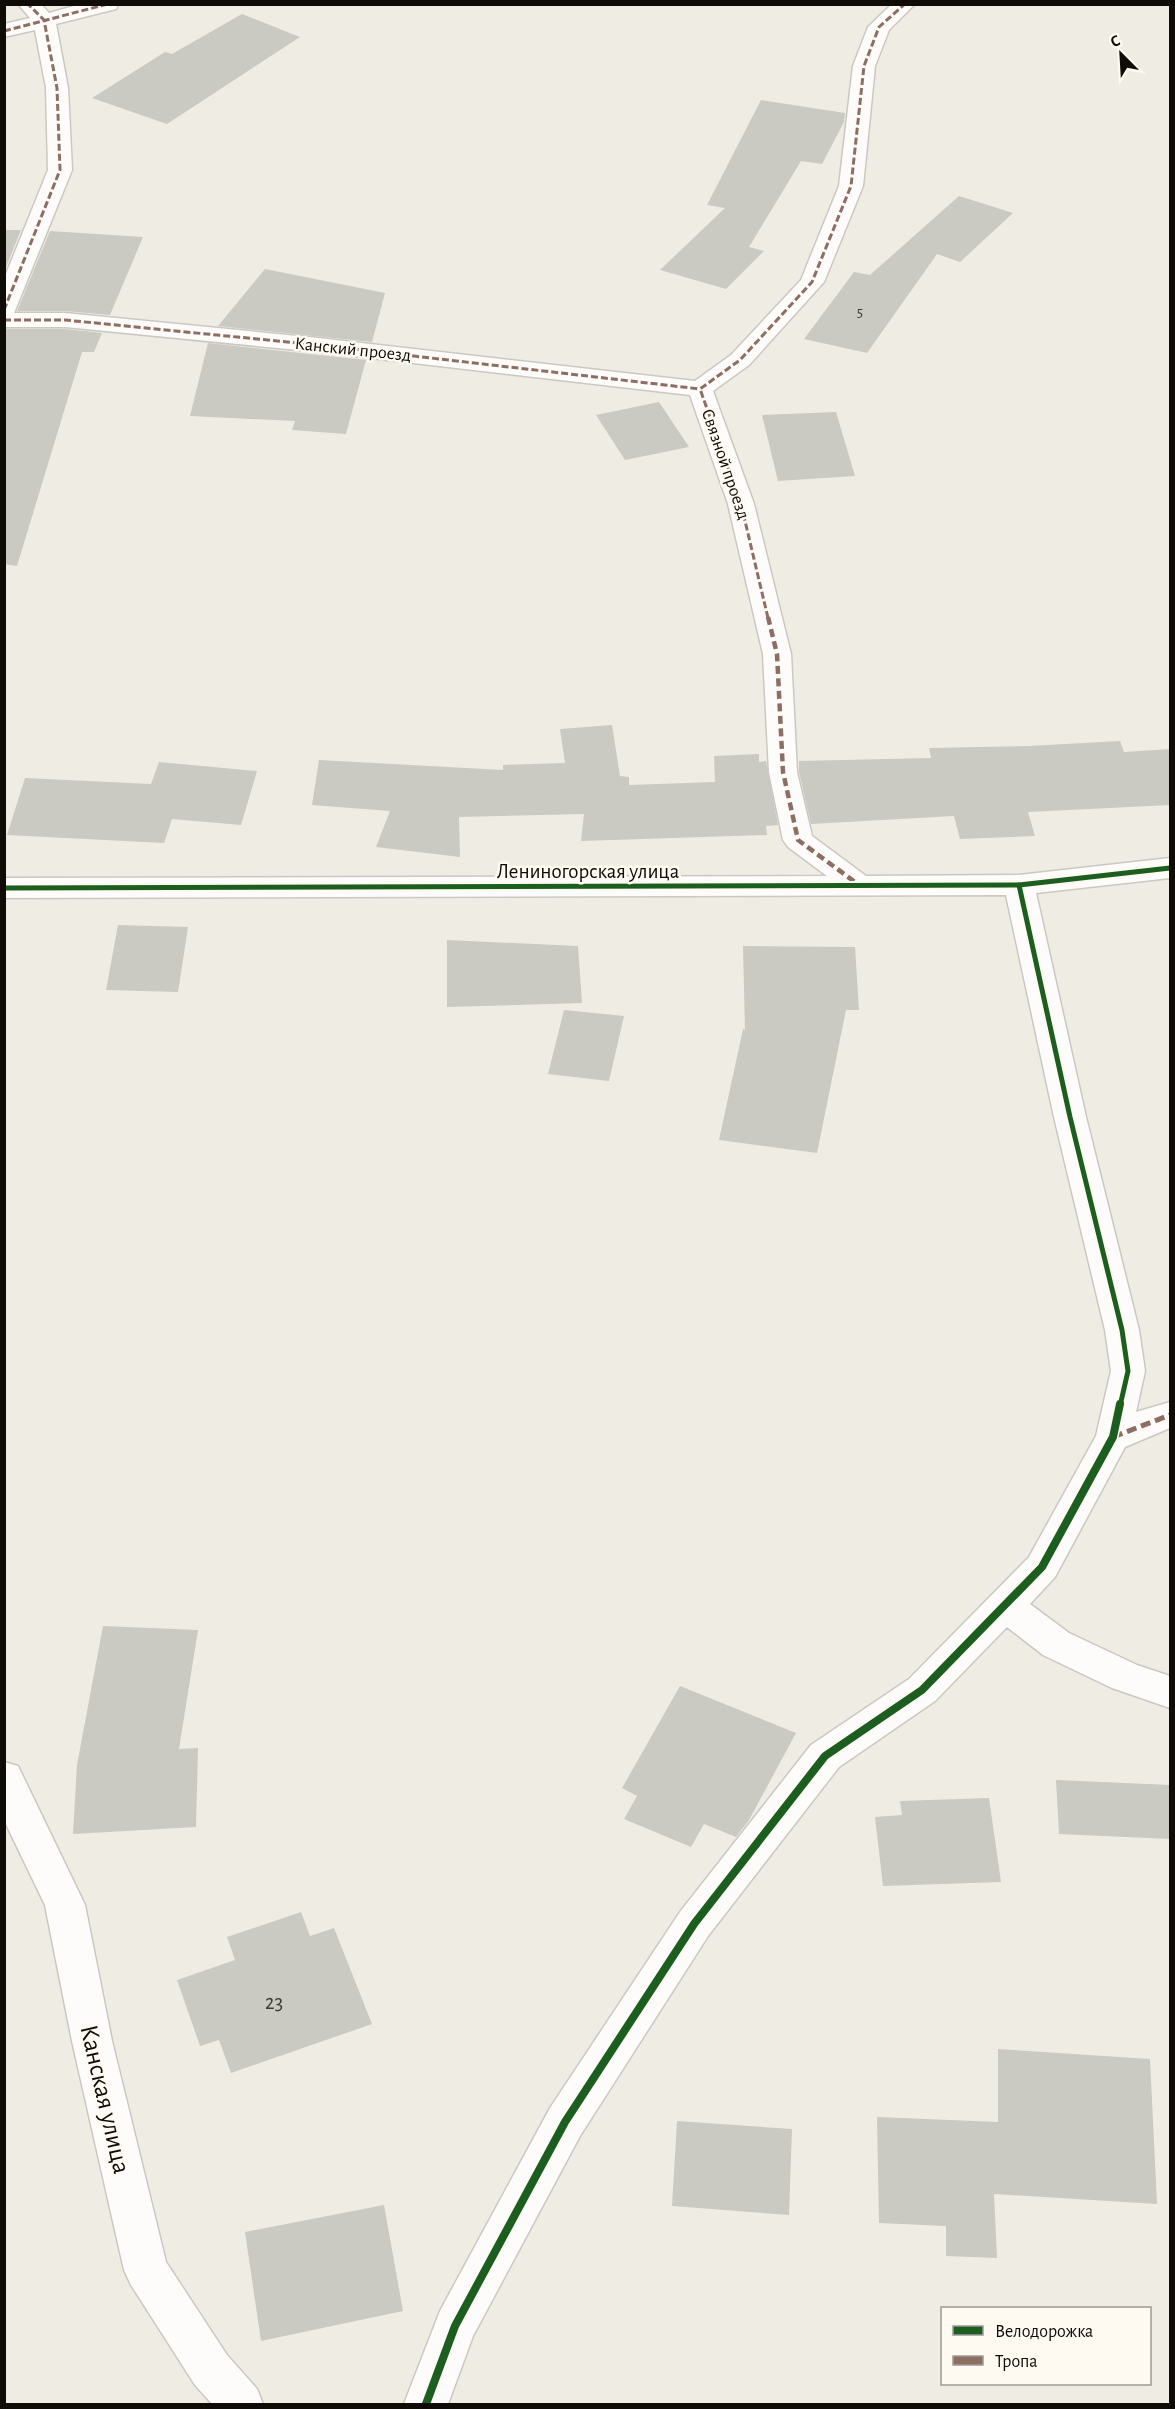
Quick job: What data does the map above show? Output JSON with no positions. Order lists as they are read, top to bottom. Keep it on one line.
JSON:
{"streets":{"street":["Канский проезд","Связной проезд","Лениногорская улица","Канская улица"]},"crossings":[["Канский проезд","Связной проезд"],["Связной проезд","Лениногорская улица"]],"house_numbers":["5","23"],"legend":["Велодорожка","Тропа"],"north":"top left"}
